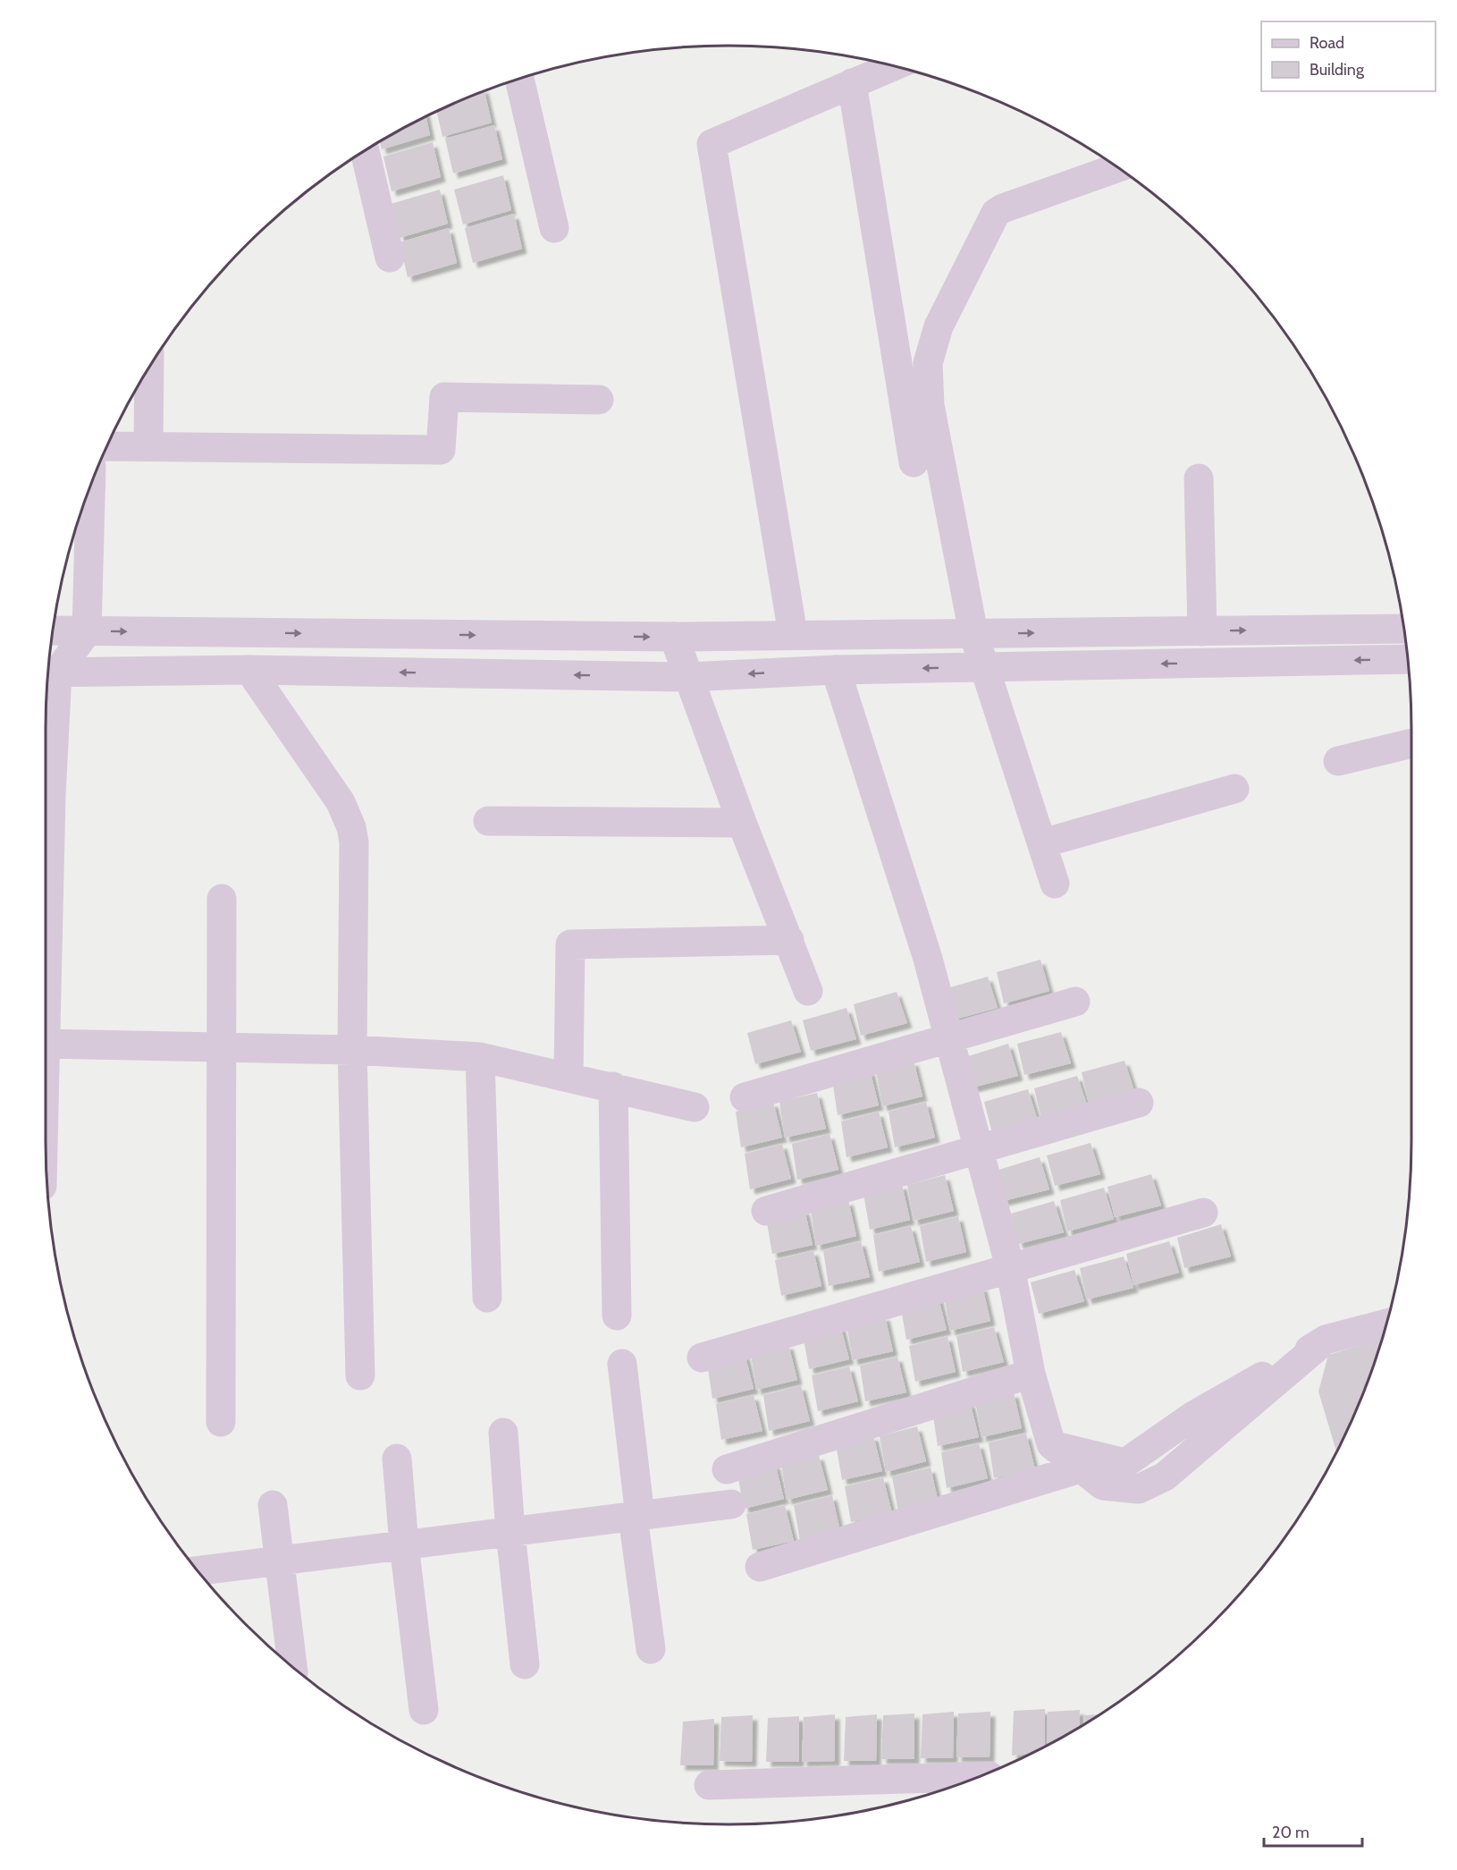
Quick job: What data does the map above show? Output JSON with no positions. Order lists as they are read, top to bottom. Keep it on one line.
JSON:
{"legend":["Road","Building"],"scale_bar":"20 m"}
